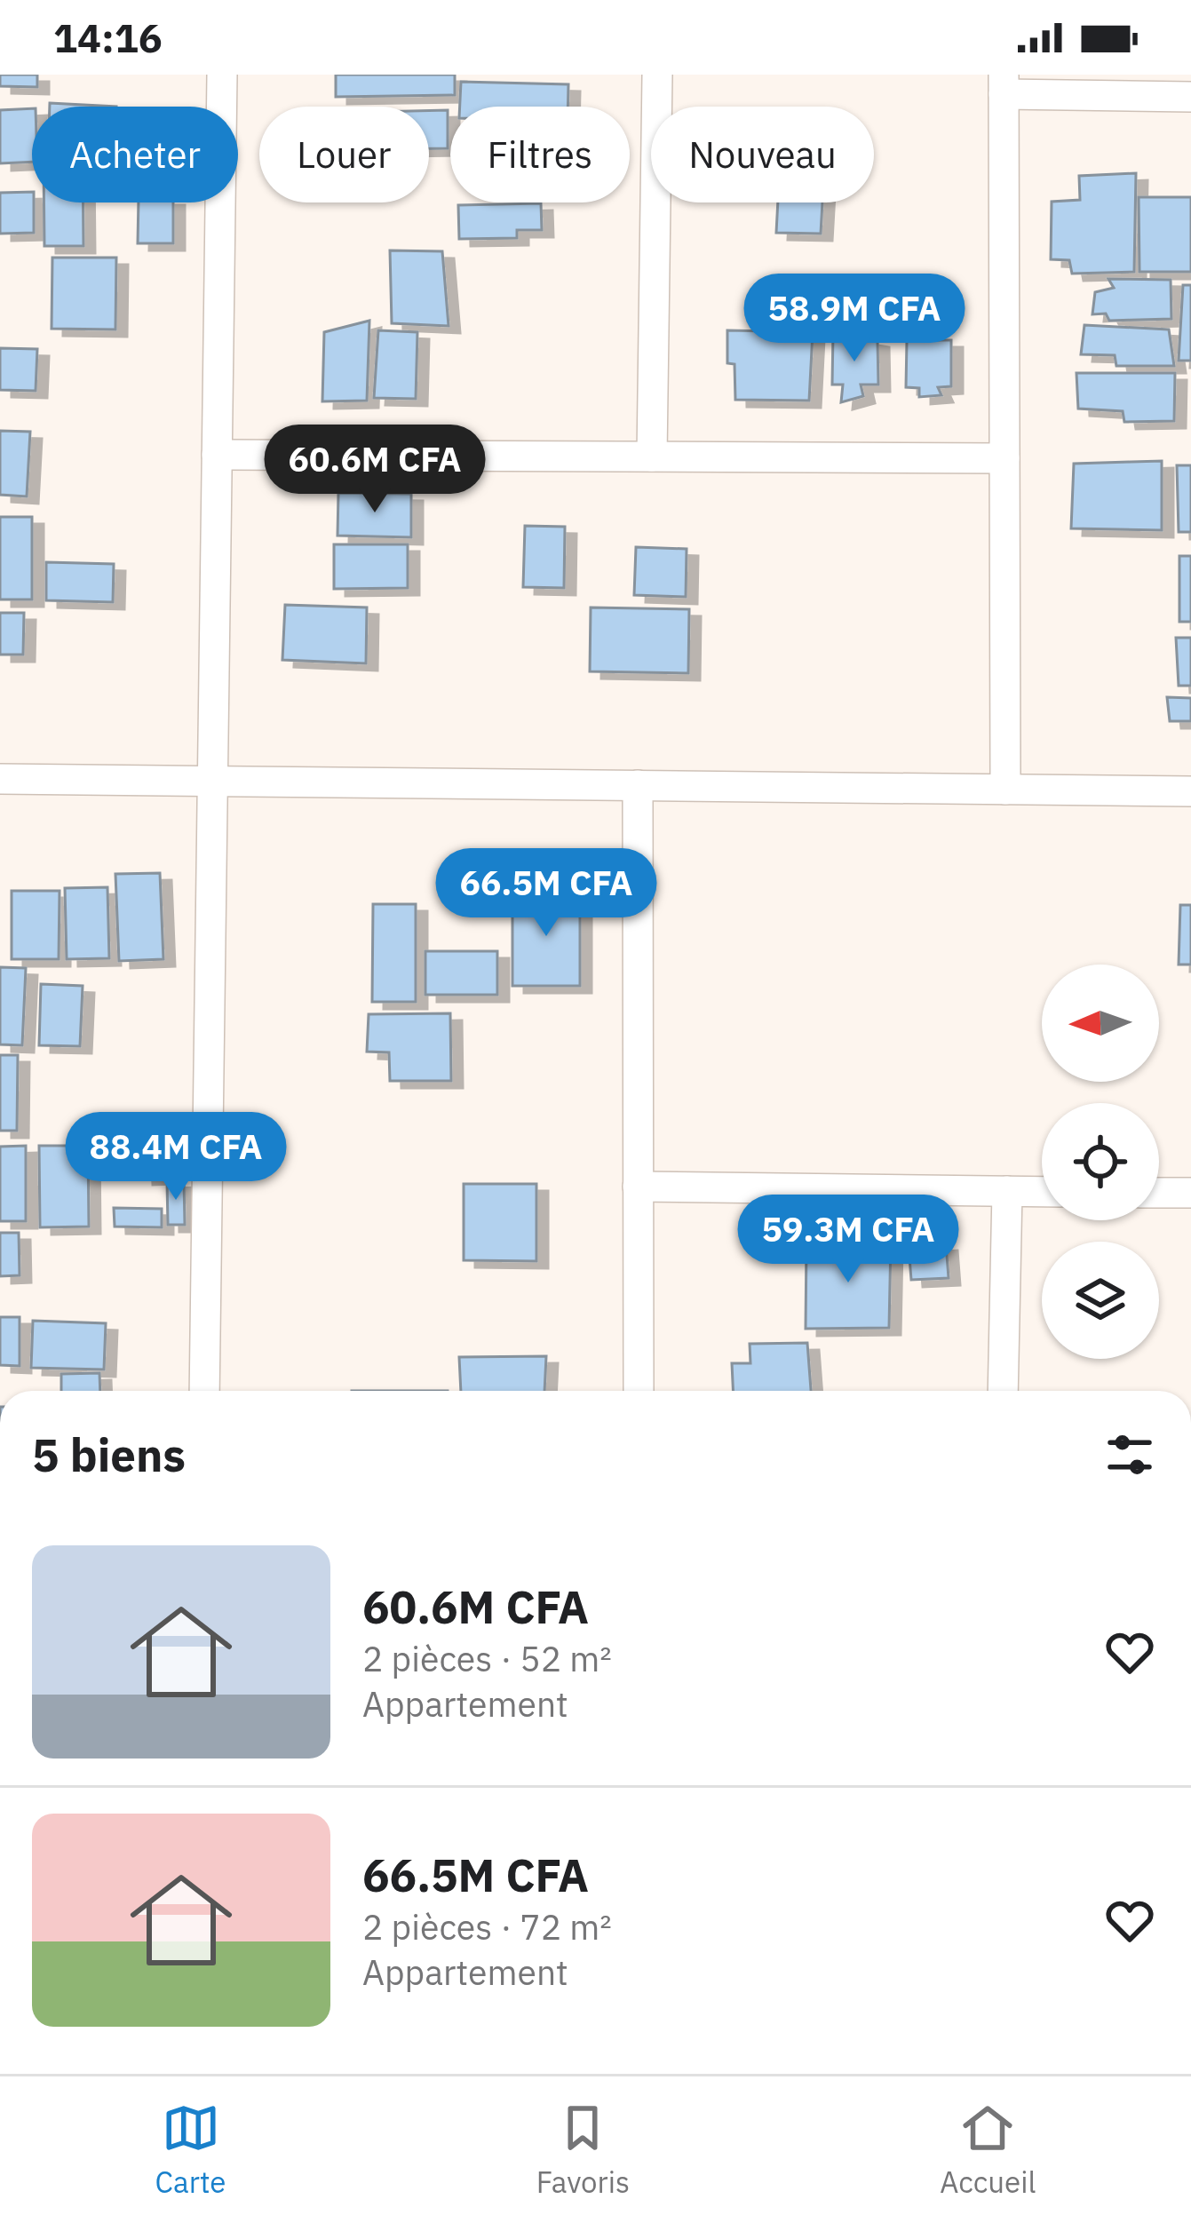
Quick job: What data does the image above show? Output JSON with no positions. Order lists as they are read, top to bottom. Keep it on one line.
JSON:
{"north":"left","page":{"status":"14:16","chip":["Acheter","Louer","Filtres","Nouveau"],"price":["58.9M CFA","60.6M CFA","66.5M CFA","88.4M CFA","59.3M CFA"],"heading":"5 biens","list":[{"name":"60.6M CFA","note":"2 pièces · 52 m² · Appartement"},{"name":"66.5M CFA","note":"2 pièces · 72 m² · Appartement"}],"tabs":["Carte","Favoris","Accueil"]}}
